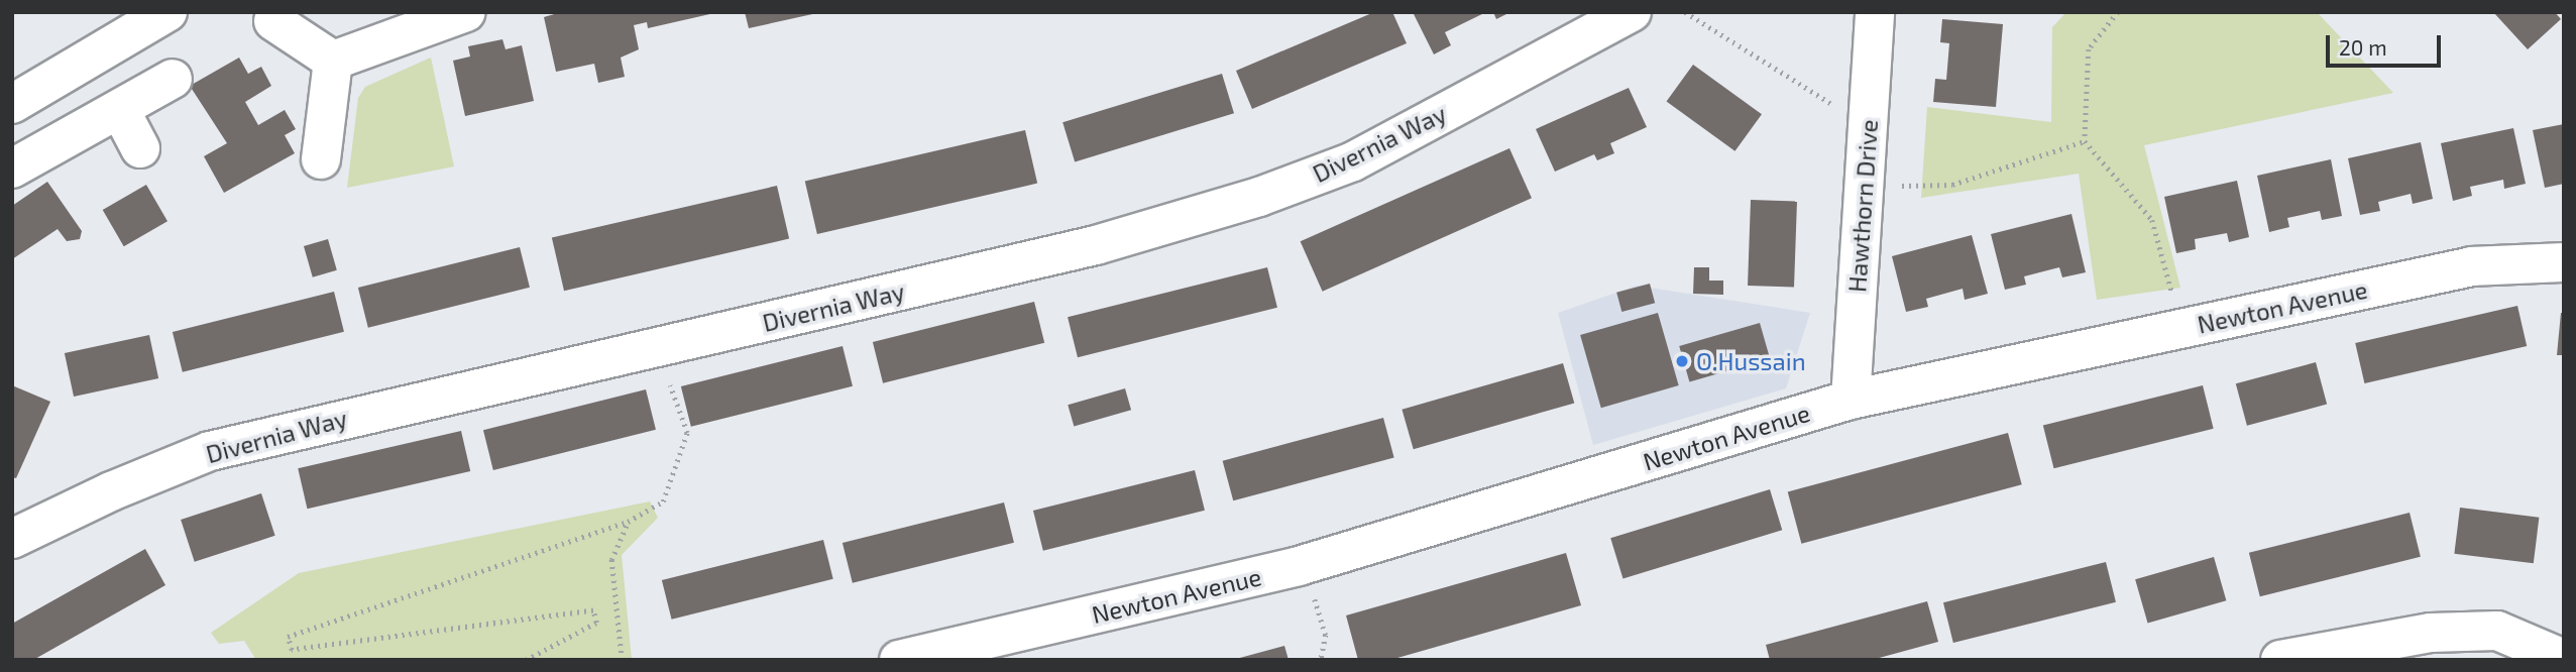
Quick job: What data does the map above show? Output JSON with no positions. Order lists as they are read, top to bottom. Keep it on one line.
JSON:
{"streets":{"street":["Divernia Way","Hawthorn Drive","Newton Avenue"]},"crossings":[["Hawthorn Drive","Newton Avenue"]],"places":["O.Hussain"],"scale_bar":"20 m"}
